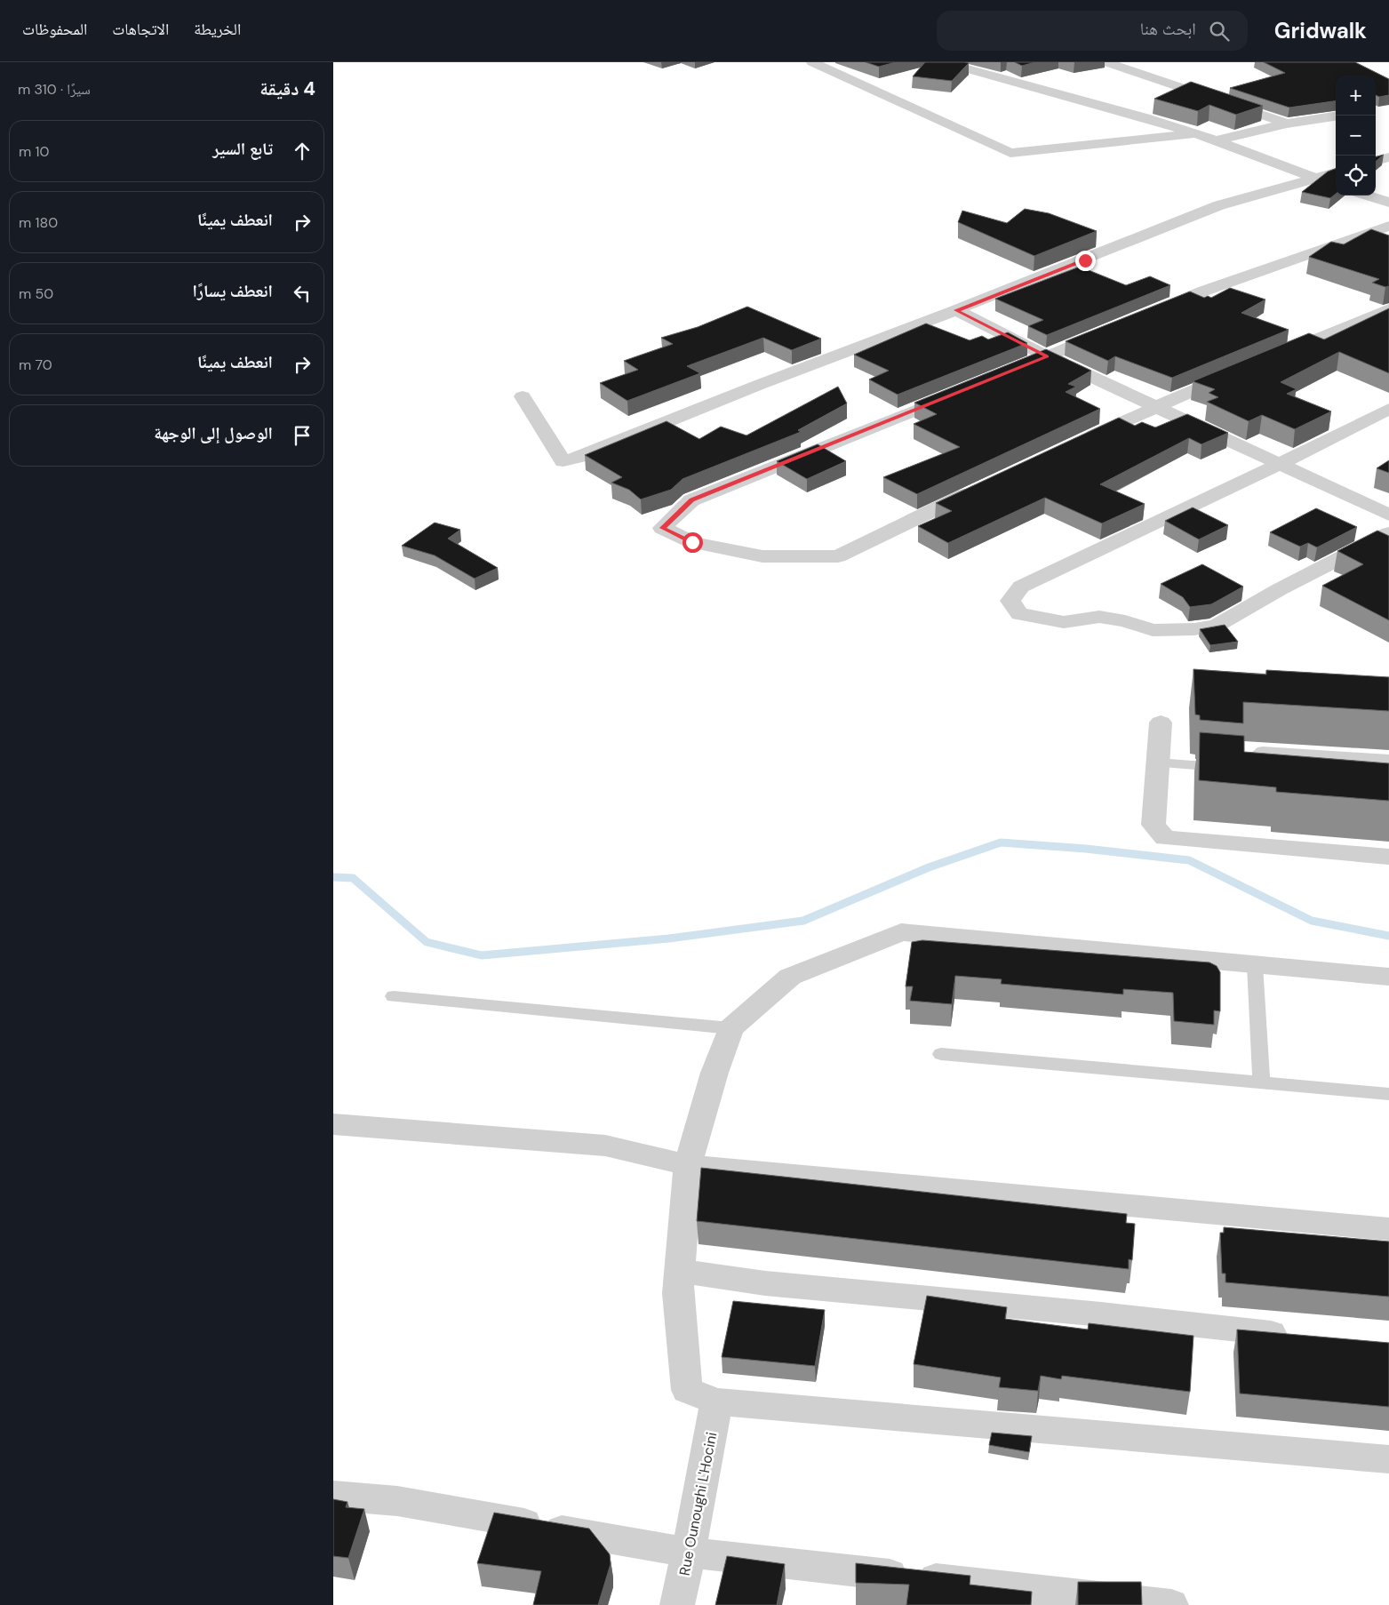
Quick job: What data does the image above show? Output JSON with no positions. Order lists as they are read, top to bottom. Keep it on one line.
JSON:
{"streets":{"street":["Rue Ounoughi L'Hocini"]},"page":{"header":"Gridwalk","search":"ابحث هنا","nav":["الخريطة","الاتجاهات","المحفوظات"],"heading":["4 دقيقة","سيرًا · 310 m"],"map_buttons":["+","−"],"list":[["تابع السير","10 m"],["انعطف يمينًا","180 m"],["انعطف يسارًا","50 m"],["انعطف يمينًا","70 m"],"الوصول إلى الوجهة"]}}
